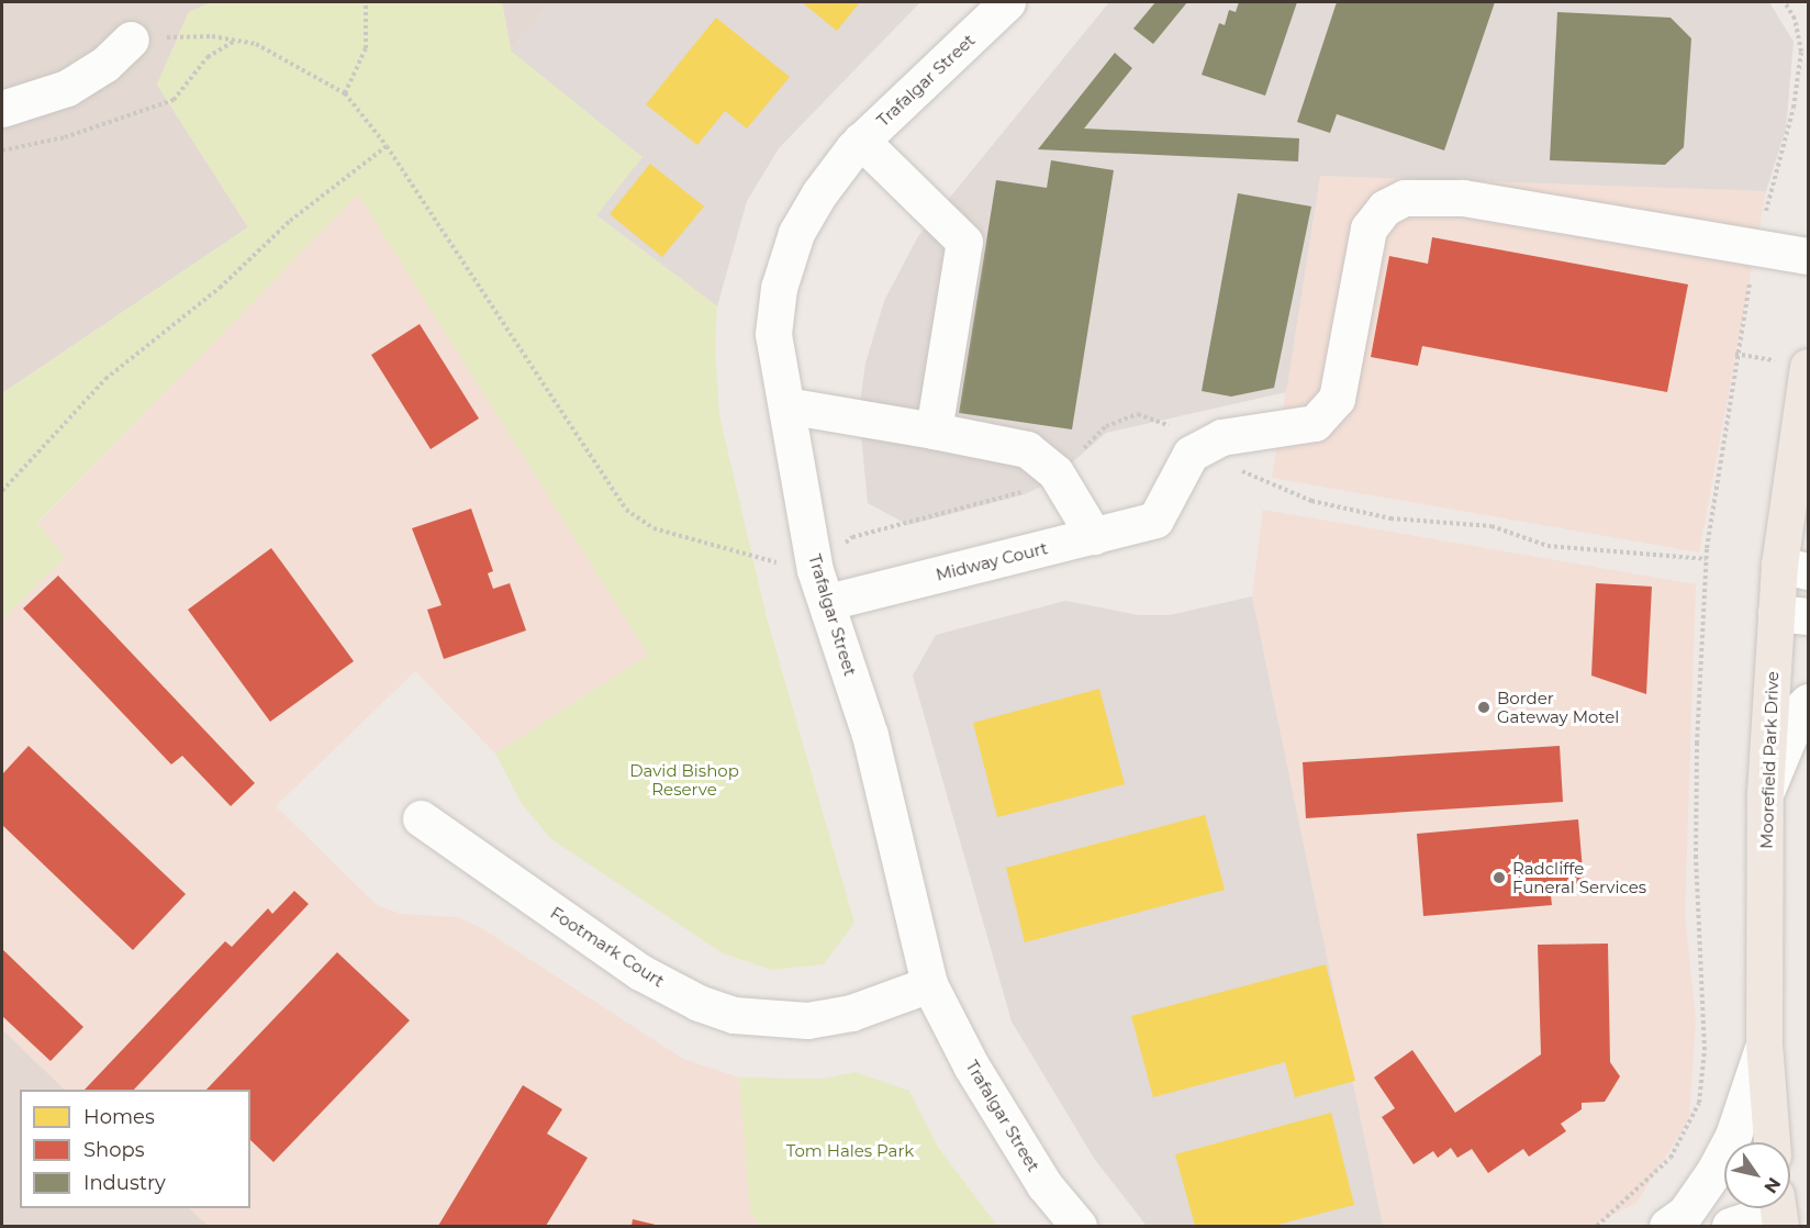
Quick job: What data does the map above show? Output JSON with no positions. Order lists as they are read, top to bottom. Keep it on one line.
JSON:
{"streets":{"main road":["Moorefield Park Drive"],"street":["Trafalgar Street","Midway Court","Footmark Court"]},"crossings":[["Trafalgar Street","Midway Court"],["Trafalgar Street","Footmark Court"]],"parks":["David Bishop Reserve","Tom Hales Park"],"places":["Border Gateway Motel","Radcliffe Funeral Services"],"legend":["Homes","Shops","Industry"],"north":"bottom right"}
